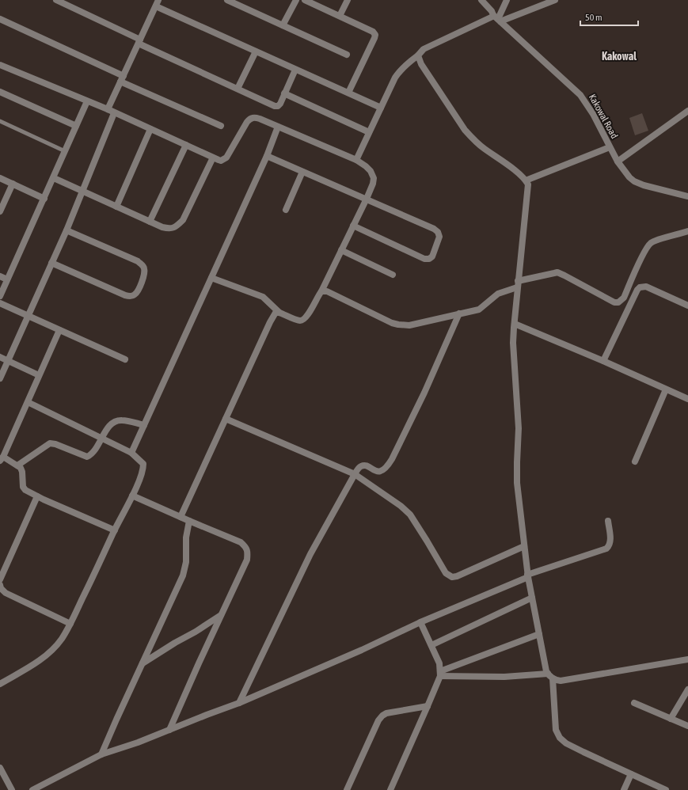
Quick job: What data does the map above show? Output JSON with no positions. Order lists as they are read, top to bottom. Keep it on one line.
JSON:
{"streets":{"street":["Kakowal Road"]},"districts":["Kakowal"],"scale_bar":"50 m"}
